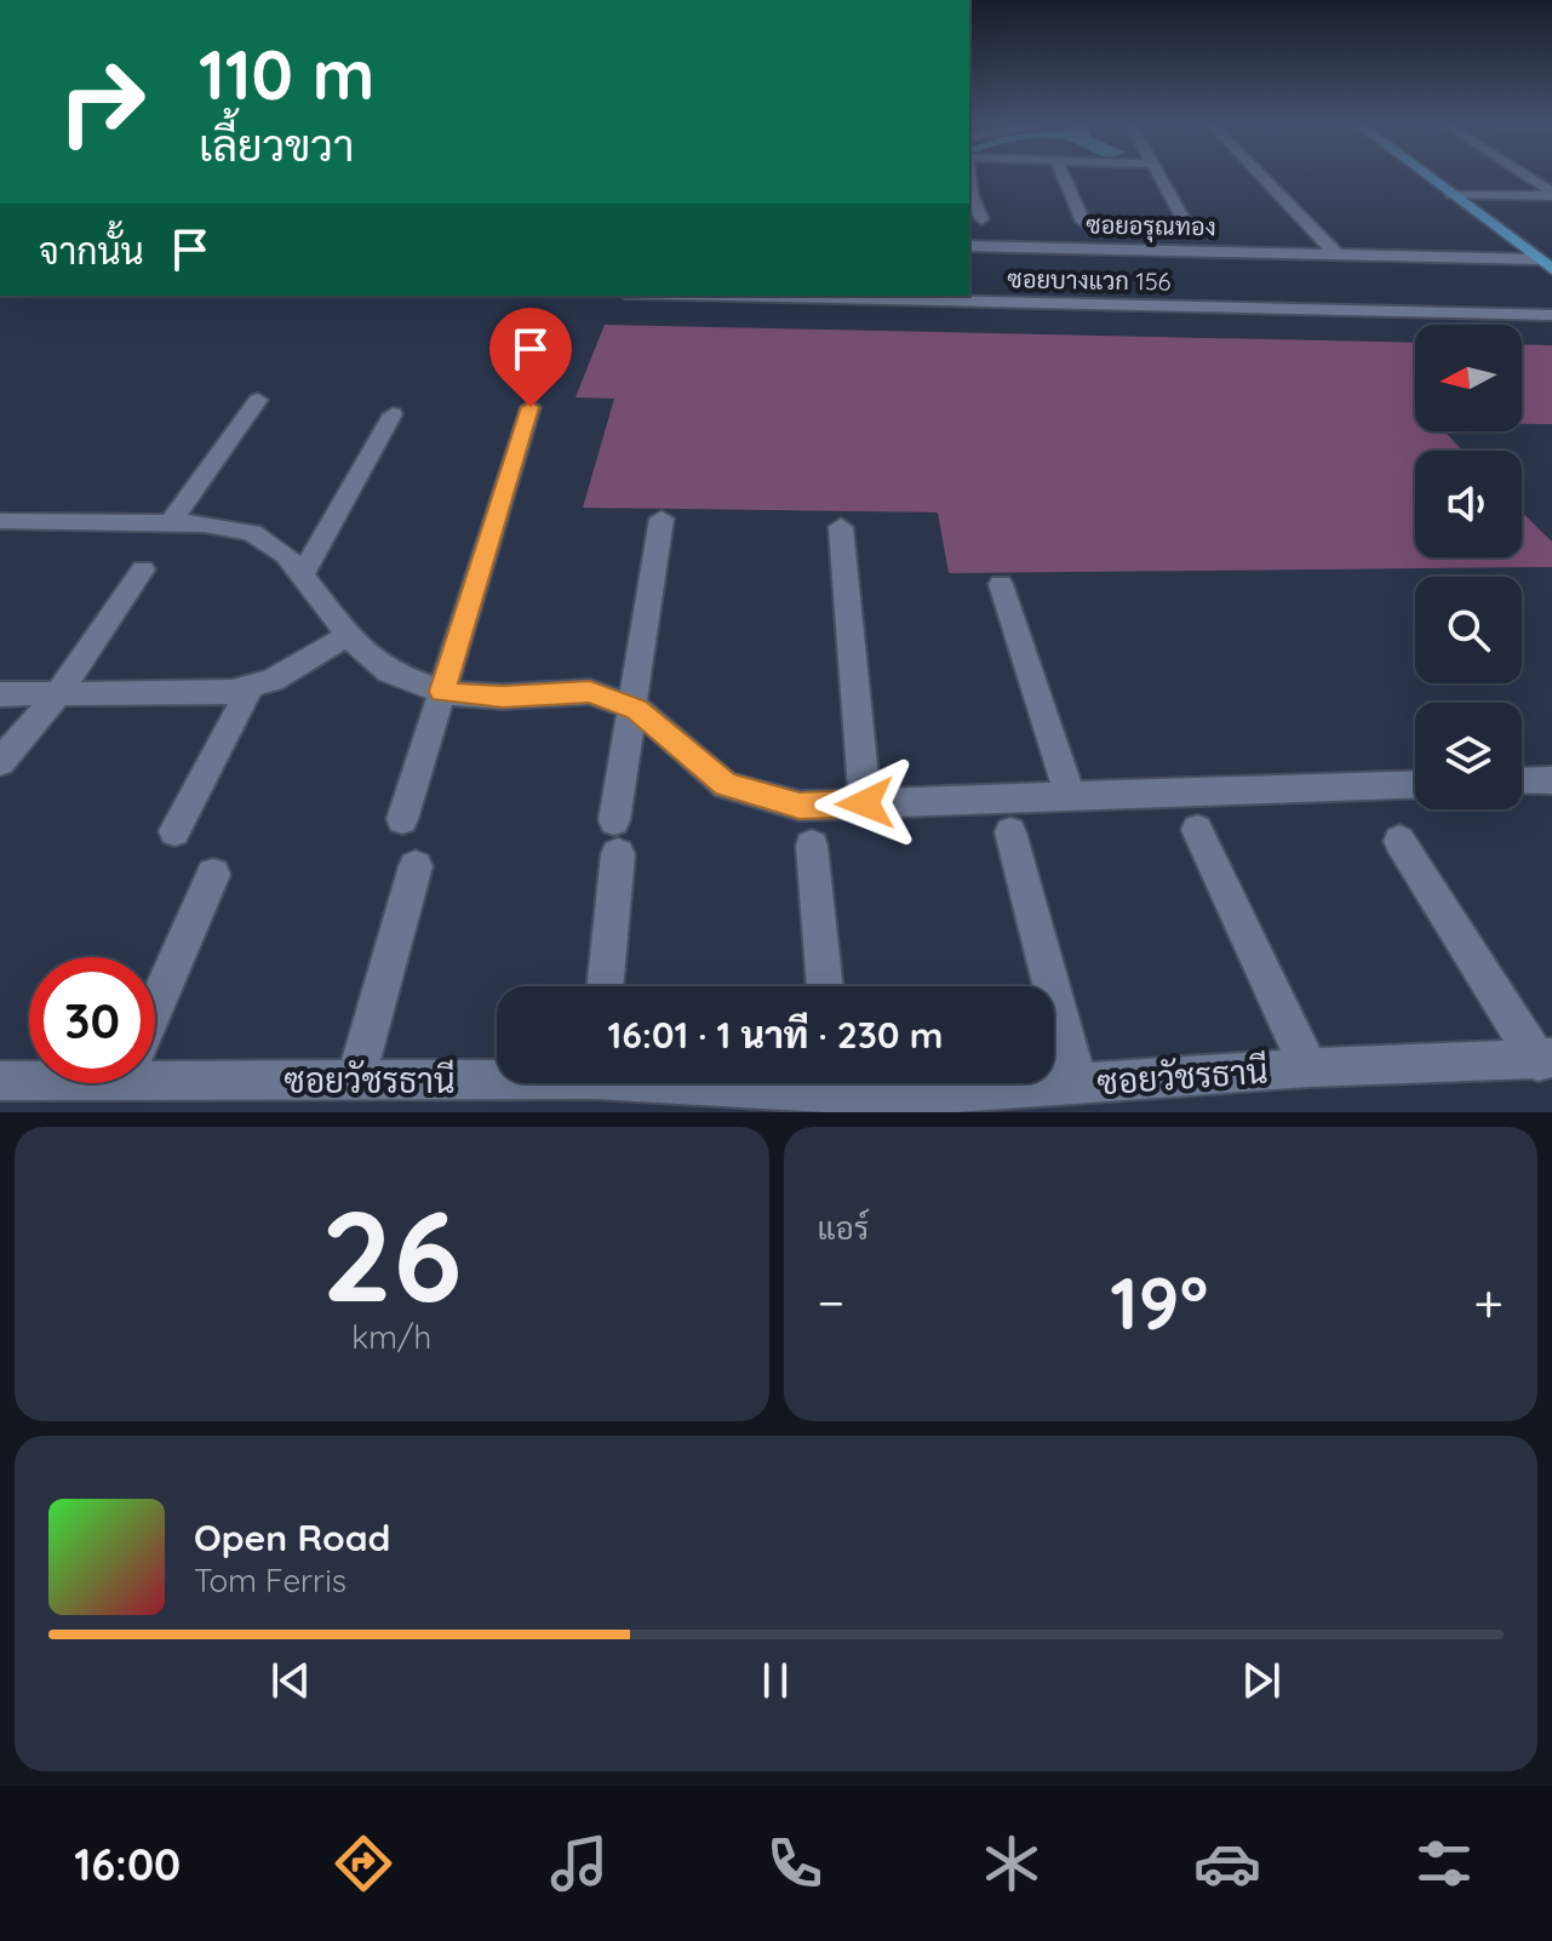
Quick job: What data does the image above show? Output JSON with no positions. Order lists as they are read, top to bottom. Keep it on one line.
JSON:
{"streets":{"street":["ซอยอรุณทอง","ซอยบางแวก 156","ซอยวัชรธานี"]},"north":"left","page":{"turn":["110 m","เลี้ยวขวา"],"then":"จากนั้น","limit":"30","trip":"16:01 · 1 นาที · 230 m","tile":[["26","km/h"],"แอร์"],"heat":["−","19°","+"],"song":["Open Road","Tom Ferris"],"tabs":"16:00"}}
